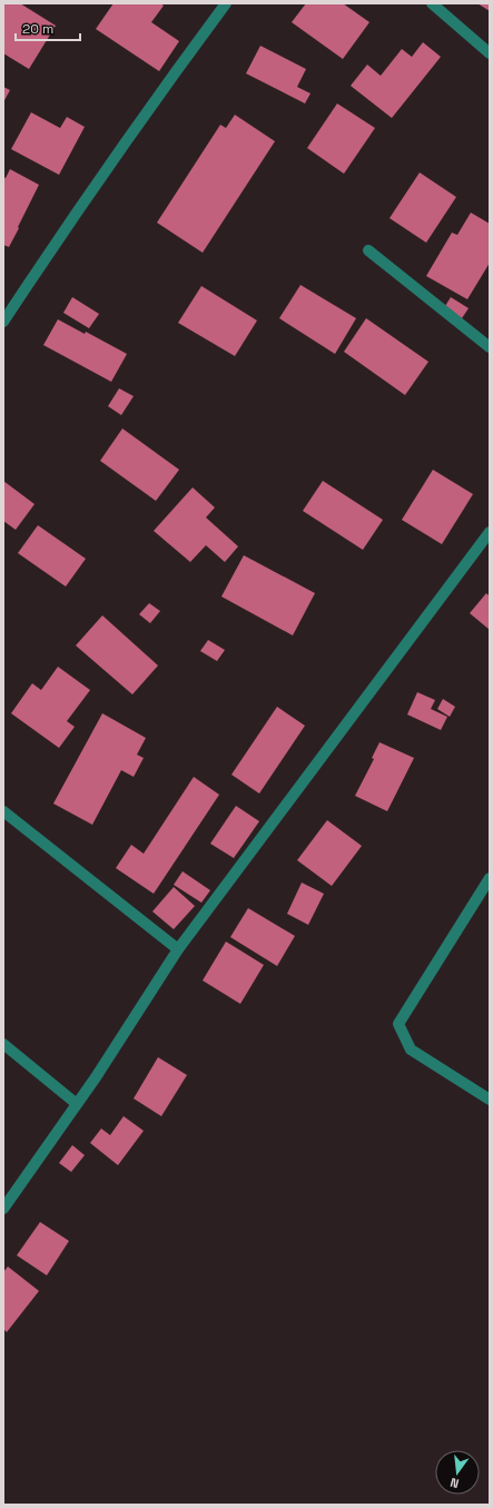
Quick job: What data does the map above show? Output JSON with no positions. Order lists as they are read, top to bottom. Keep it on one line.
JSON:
{"scale_bar":"20 m","north":"bottom"}
